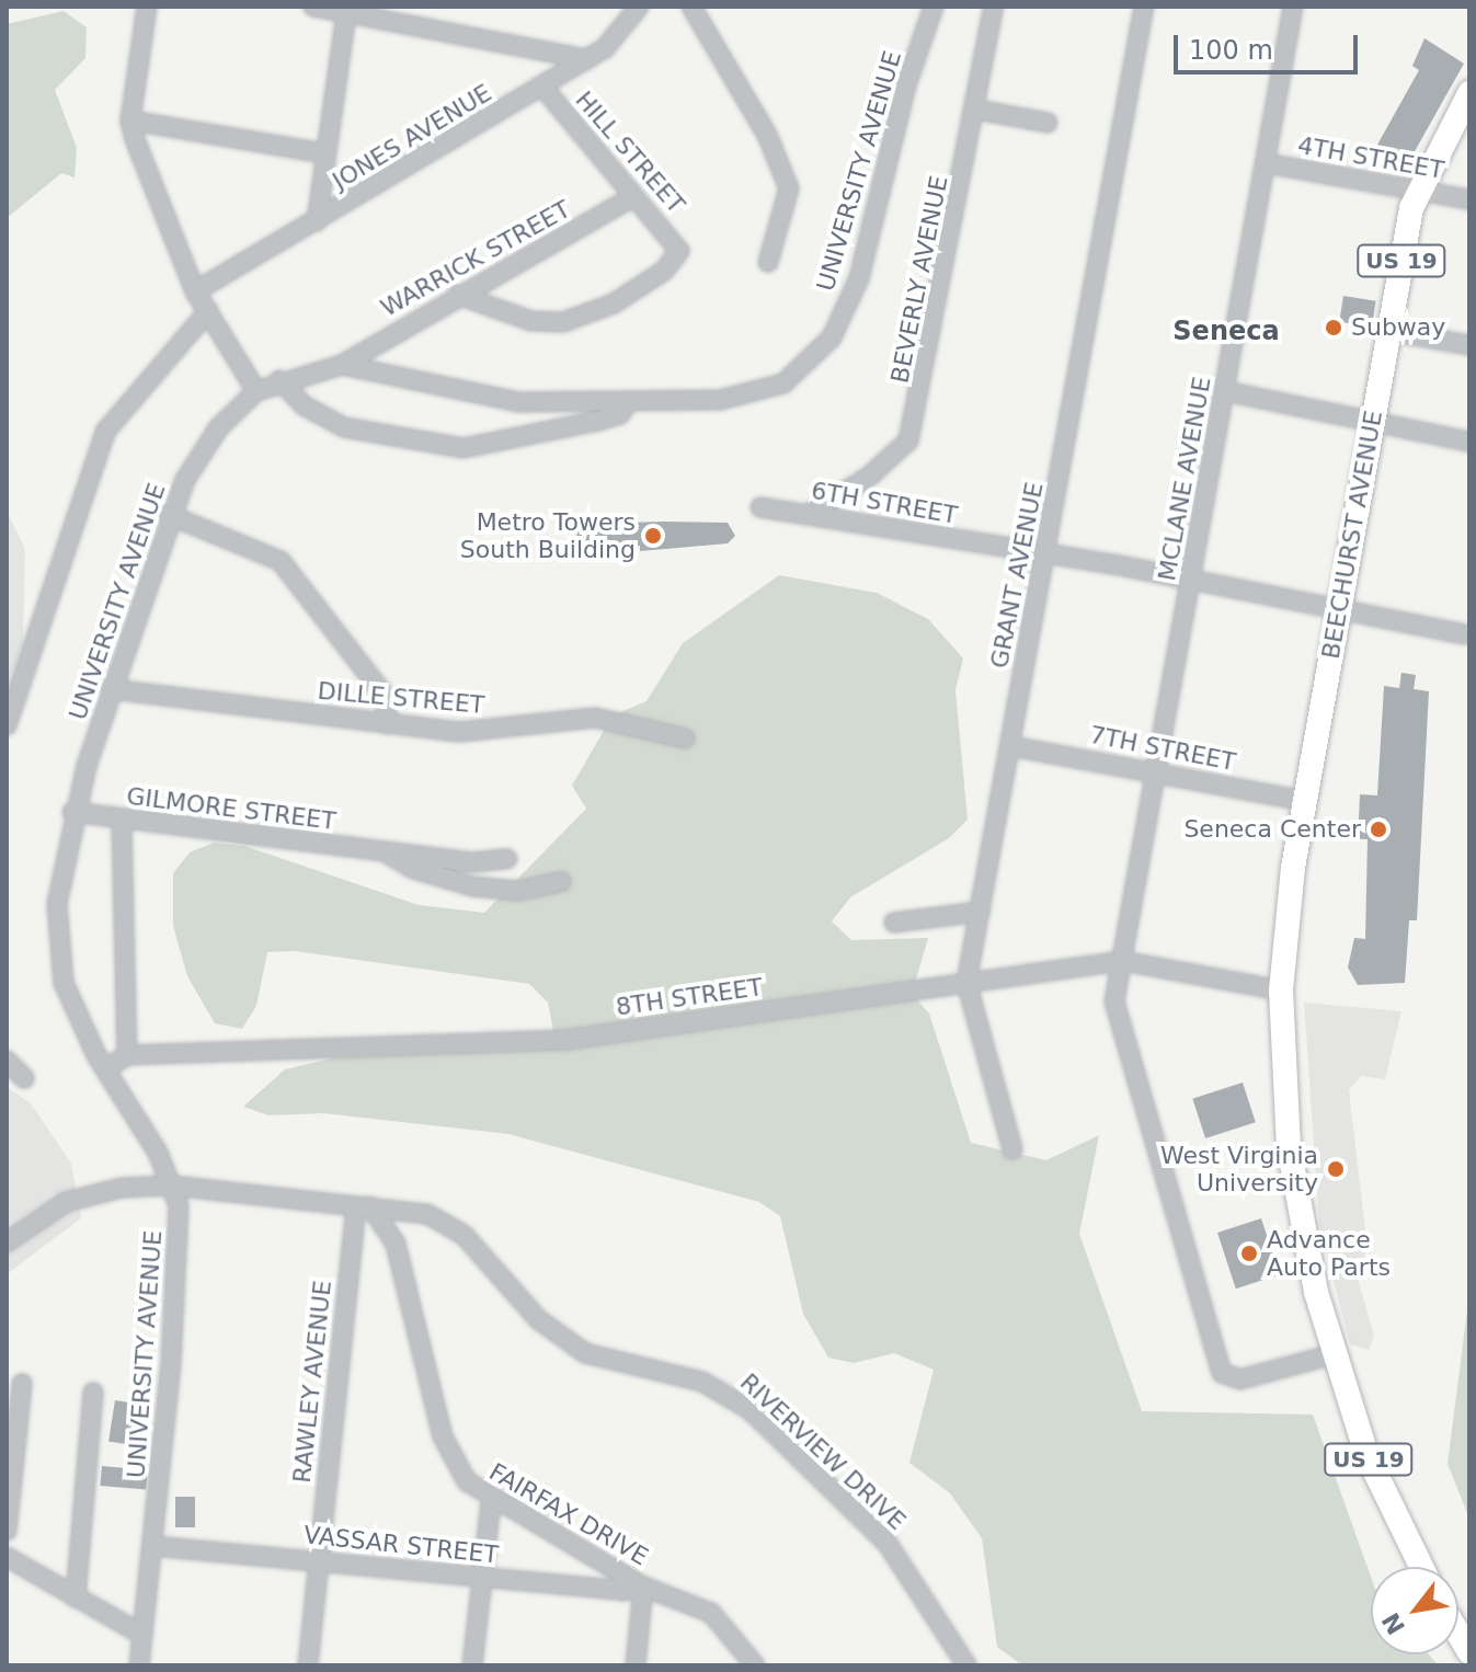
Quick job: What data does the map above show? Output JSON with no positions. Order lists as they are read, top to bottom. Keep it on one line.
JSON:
{"streets":{"main road":["US 19","BEECHURST AVENUE"],"street":["JONES AVENUE","HILL STREET","4TH STREET","UNIVERSITY AVENUE","WARRICK STREET","BEVERLY AVENUE","MCLANE AVENUE","6TH STREET","GRANT AVENUE","DILLE STREET","7TH STREET","GILMORE STREET","8TH STREET","RAWLEY AVENUE","RIVERVIEW DRIVE","FAIRFAX DRIVE","VASSAR STREET"]},"crossings":[["JONES AVENUE","HILL STREET"],["HILL STREET","WARRICK STREET"],["4TH STREET","MCLANE AVENUE"],["4TH STREET","BEECHURST AVENUE"],["UNIVERSITY AVENUE","WARRICK STREET"],["UNIVERSITY AVENUE","DILLE STREET"],["UNIVERSITY AVENUE","GILMORE STREET"],["UNIVERSITY AVENUE","RIVERVIEW DRIVE"],["UNIVERSITY AVENUE","VASSAR STREET"],["US 19","MCLANE AVENUE"],["US 19","BEECHURST AVENUE"],["US 19","8TH STREET"],["BEVERLY AVENUE","6TH STREET"],["MCLANE AVENUE","6TH STREET"],["MCLANE AVENUE","7TH STREET"],["MCLANE AVENUE","8TH STREET"],["6TH STREET","BEECHURST AVENUE"],["6TH STREET","GRANT AVENUE"],["BEECHURST AVENUE","7TH STREET"],["BEECHURST AVENUE","8TH STREET"],["GRANT AVENUE","7TH STREET"],["GRANT AVENUE","8TH STREET"],["RAWLEY AVENUE","RIVERVIEW DRIVE"],["RAWLEY AVENUE","FAIRFAX DRIVE"],["RAWLEY AVENUE","VASSAR STREET"],["RIVERVIEW DRIVE","FAIRFAX DRIVE"],["FAIRFAX DRIVE","VASSAR STREET"]],"districts":["Seneca"],"places":["Subway","Metro Towers South Building","Seneca Center","West Virginia University","Advance Auto Parts"],"scale_bar":"100 m","north":"bottom left"}
